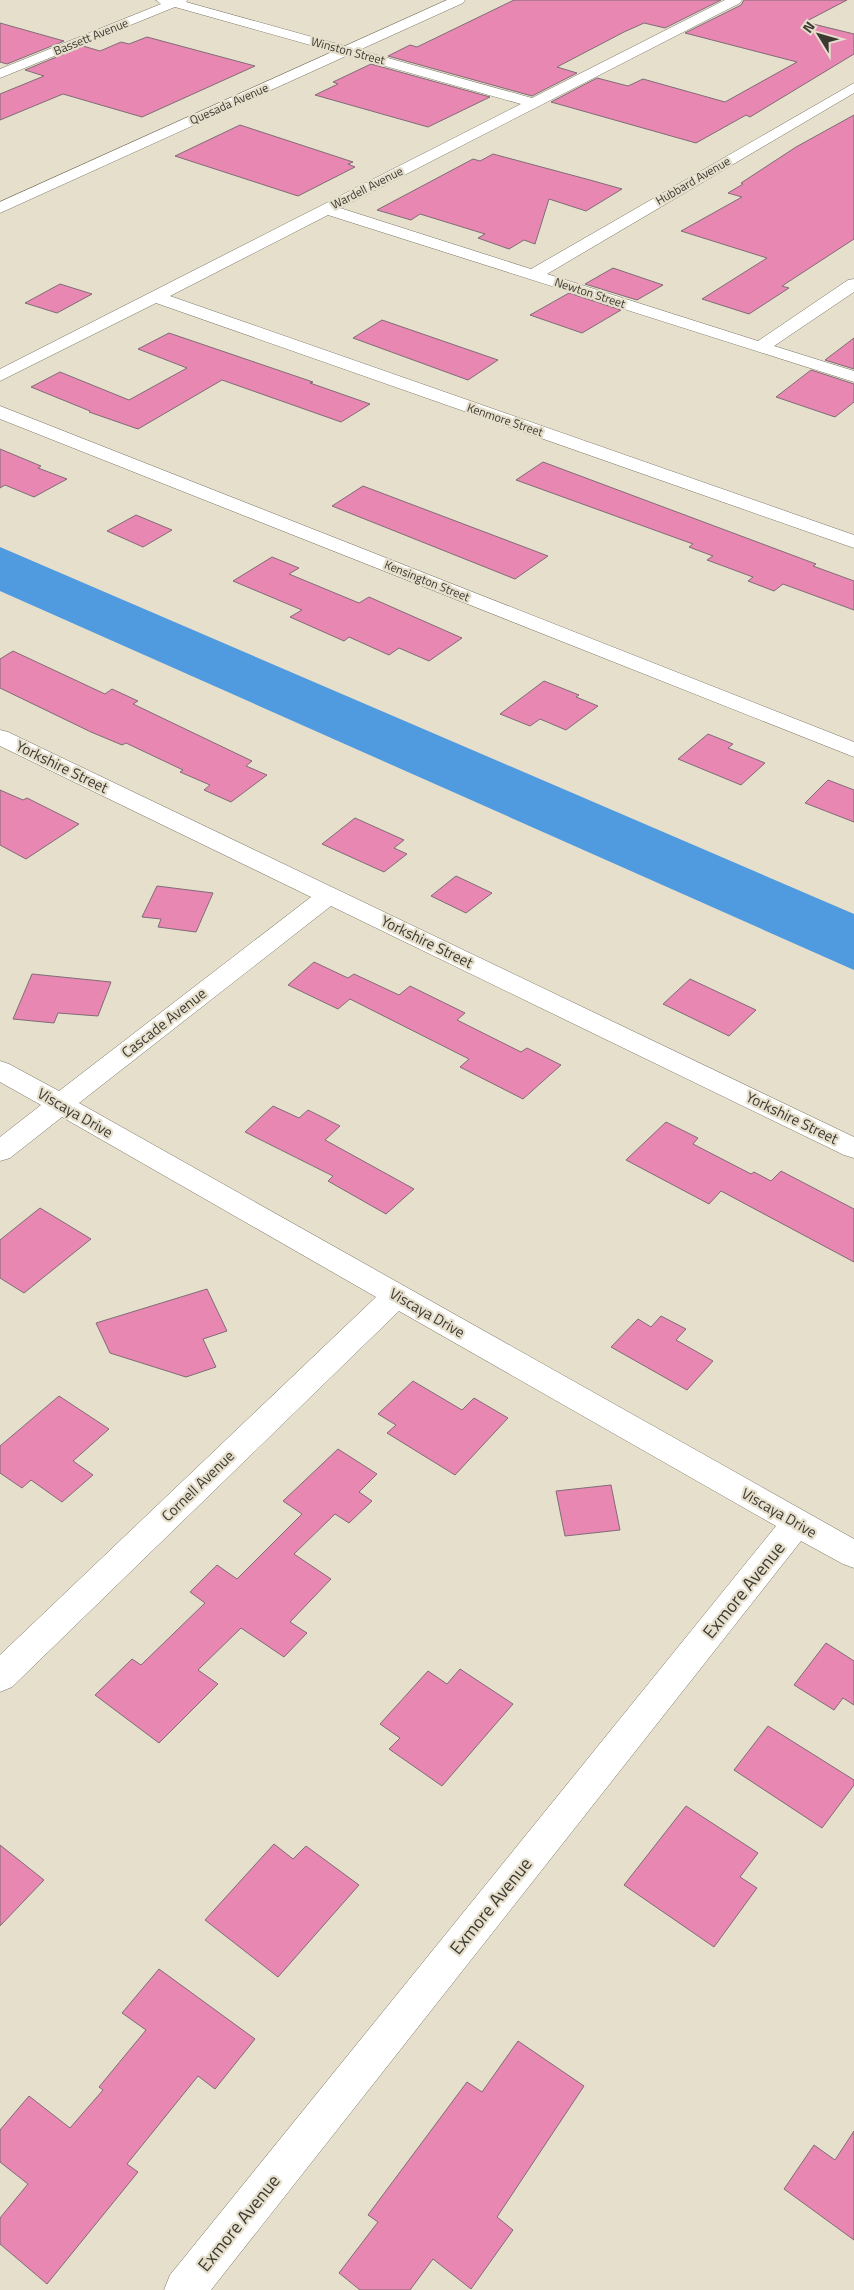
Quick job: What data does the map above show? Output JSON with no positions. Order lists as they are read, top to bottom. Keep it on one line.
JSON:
{"streets":{"street":["Bassett Avenue","Winston Street","Quesada Avenue","Hubbard Avenue","Wardell Avenue","Newton Street","Kenmore Street","Kensington Street","Yorkshire Street","Cascade Avenue","Viscaya Drive","Cornell Avenue","Exmore Avenue"]},"crossings":[["Bassett Avenue","Winston Street"],["Winston Street","Quesada Avenue"],["Winston Street","Wardell Avenue"],["Hubbard Avenue","Newton Street"],["Wardell Avenue","Newton Street"],["Wardell Avenue","Kenmore Street"],["Yorkshire Street","Cascade Avenue"],["Cascade Avenue","Viscaya Drive"],["Viscaya Drive","Cornell Avenue"],["Viscaya Drive","Exmore Avenue"]],"north":"top left"}
